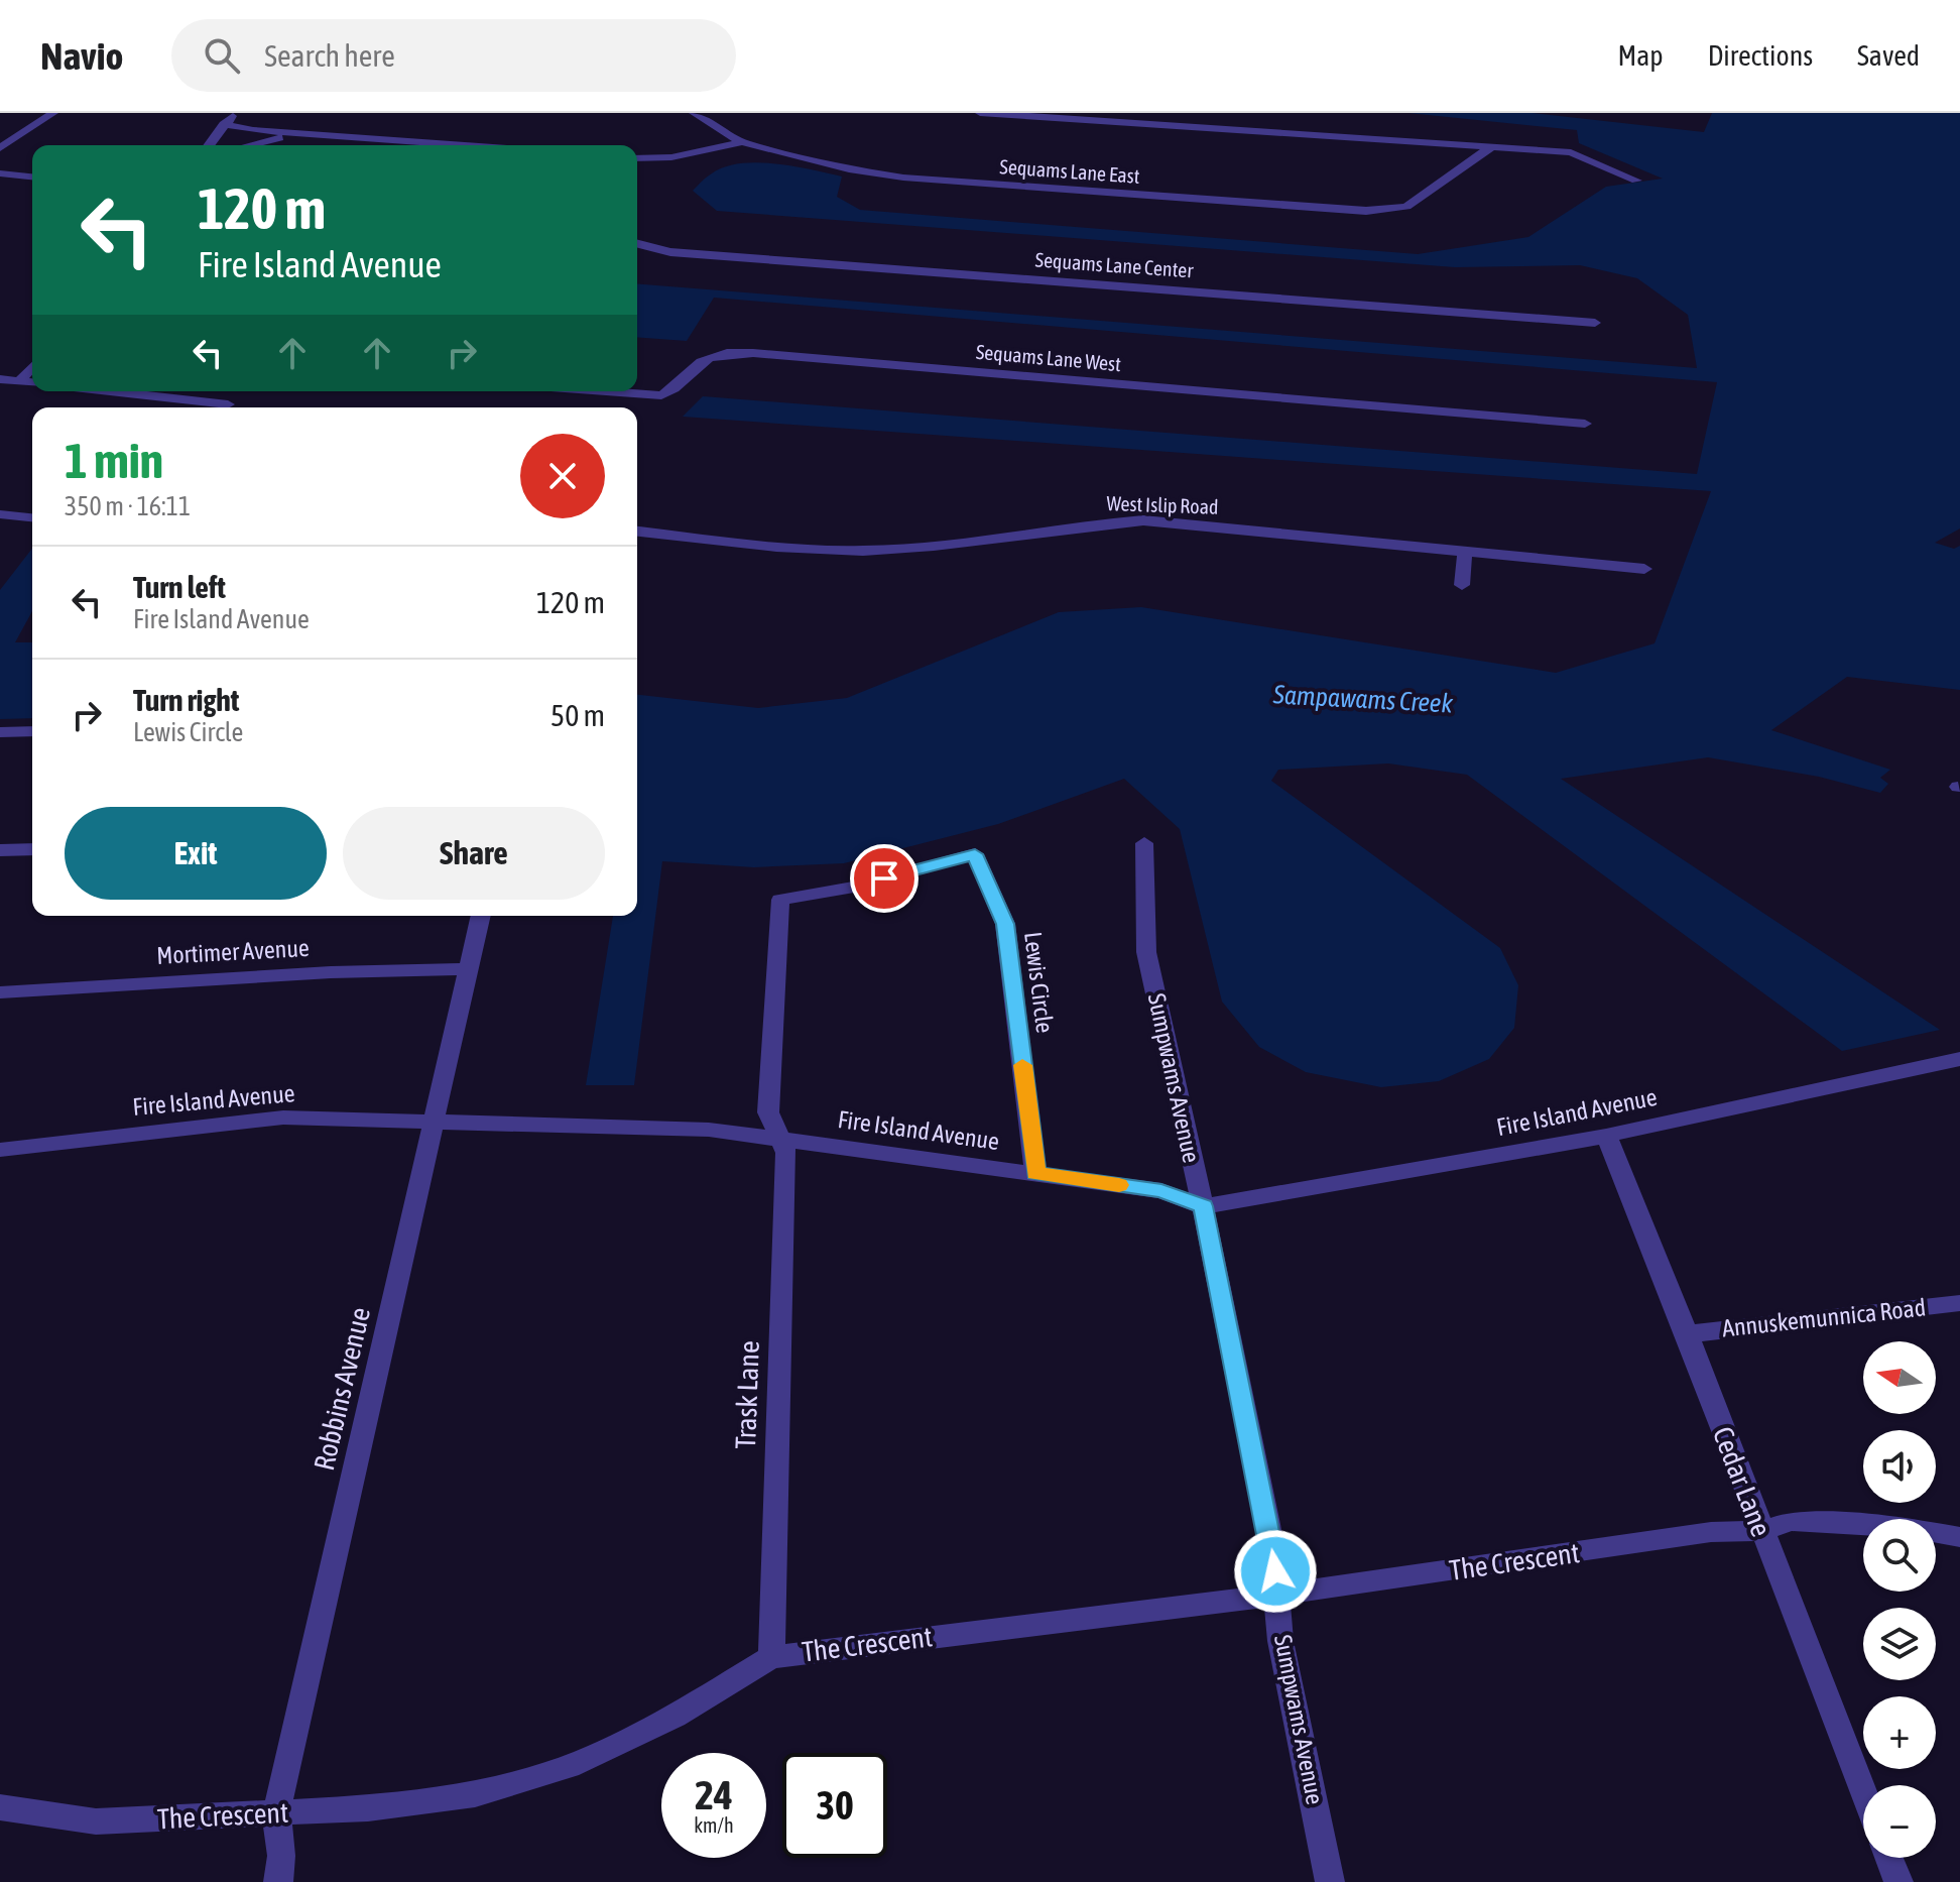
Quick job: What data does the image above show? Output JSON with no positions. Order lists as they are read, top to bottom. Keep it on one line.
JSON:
{"streets":{"street":["Sequams Lane East","Sequams Lane Center","Sequams Lane West","West Islip Road","Mortimer Avenue","Lewis Circle","Sumpwams Avenue","Fire Island Avenue","Annuskemunnica Road","Robbins Avenue","Trask Lane","Cedar Lane","The Crescent"]},"crossings":[["Mortimer Avenue","Robbins Avenue"],["Lewis Circle","Fire Island Avenue"],["Lewis Circle","Trask Lane"],["Sumpwams Avenue","Fire Island Avenue"],["Sumpwams Avenue","The Crescent"],["Fire Island Avenue","Robbins Avenue"],["Fire Island Avenue","Trask Lane"],["Fire Island Avenue","Cedar Lane"],["Annuskemunnica Road","Cedar Lane"],["Robbins Avenue","The Crescent"],["Trask Lane","The Crescent"],["Cedar Lane","The Crescent"]],"water":["Sampawams Creek"],"north":"left","page":{"header":"Navio","search":"Search here","nav":["Map","Directions","Saved"],"turn":["120 m","Fire Island Avenue"],"heading":["1 min","350 m · 16:11"],"list":[{"name":"Turn left","note":"Fire Island Avenue","value":"120 m"},{"name":"Turn right","note":"Lewis Circle","value":"50 m"}],"buttons":["Exit","Share"],"map_buttons":["+","−"],"speed":"24 km/h","limit":"30"}}
